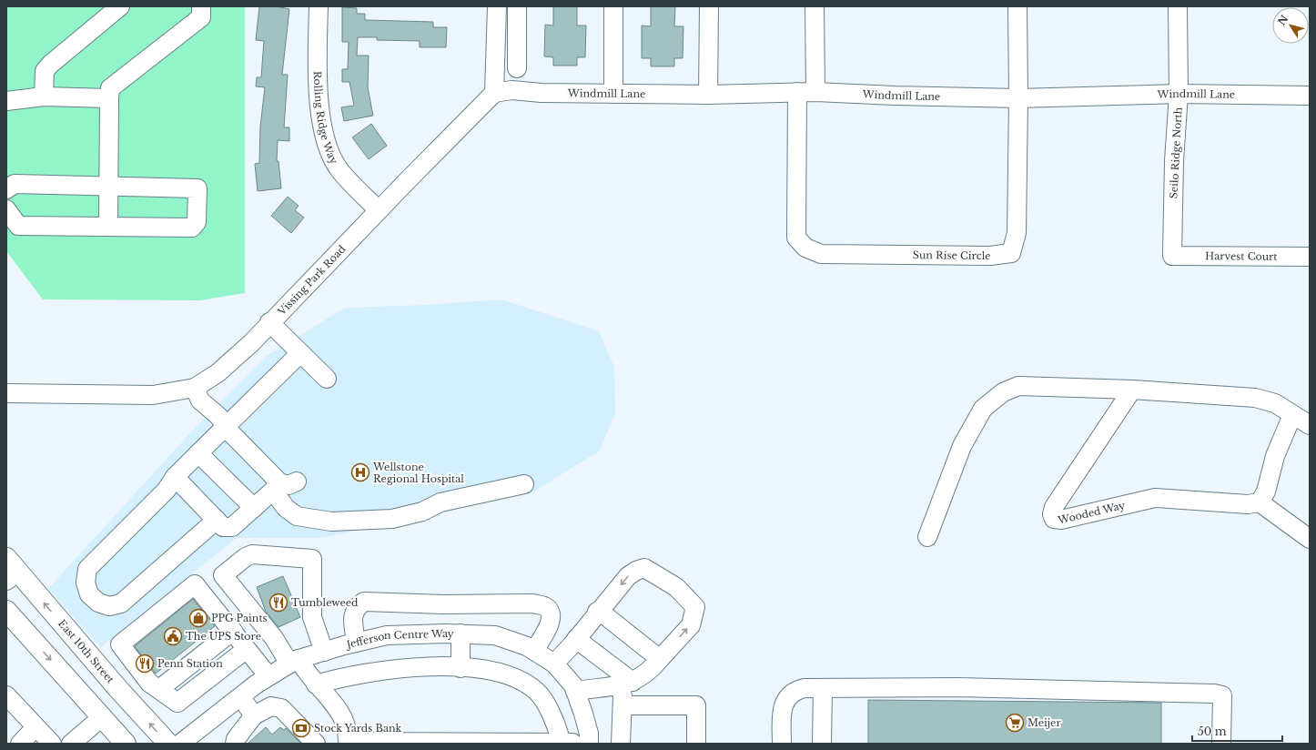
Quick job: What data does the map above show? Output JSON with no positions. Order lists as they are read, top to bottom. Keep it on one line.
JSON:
{"streets":{"main road":["East 10th Street"],"street":["Windmill Lane","Rolling Ridge Way","Seilo Ridge North","Sun Rise Circle","Harvest Court","Vissing Park Road","Wooded Way","Jefferson Centre Way"]},"crossings":[["Windmill Lane","Seilo Ridge North"],["Windmill Lane","Sun Rise Circle"],["Windmill Lane","Vissing Park Road"],["Rolling Ridge Way","Vissing Park Road"],["Seilo Ridge North","Harvest Court"]],"places":{"hospital":["Wellstone Regional Hospital"],"restaurant":["Tumbleweed","Penn Station"],"shop":["PPG Paints"],"public building":["The UPS Store"],"supermarket":["Meijer"],"bank":["Stock Yards Bank"]},"scale_bar":"50 m","north":"top left"}
